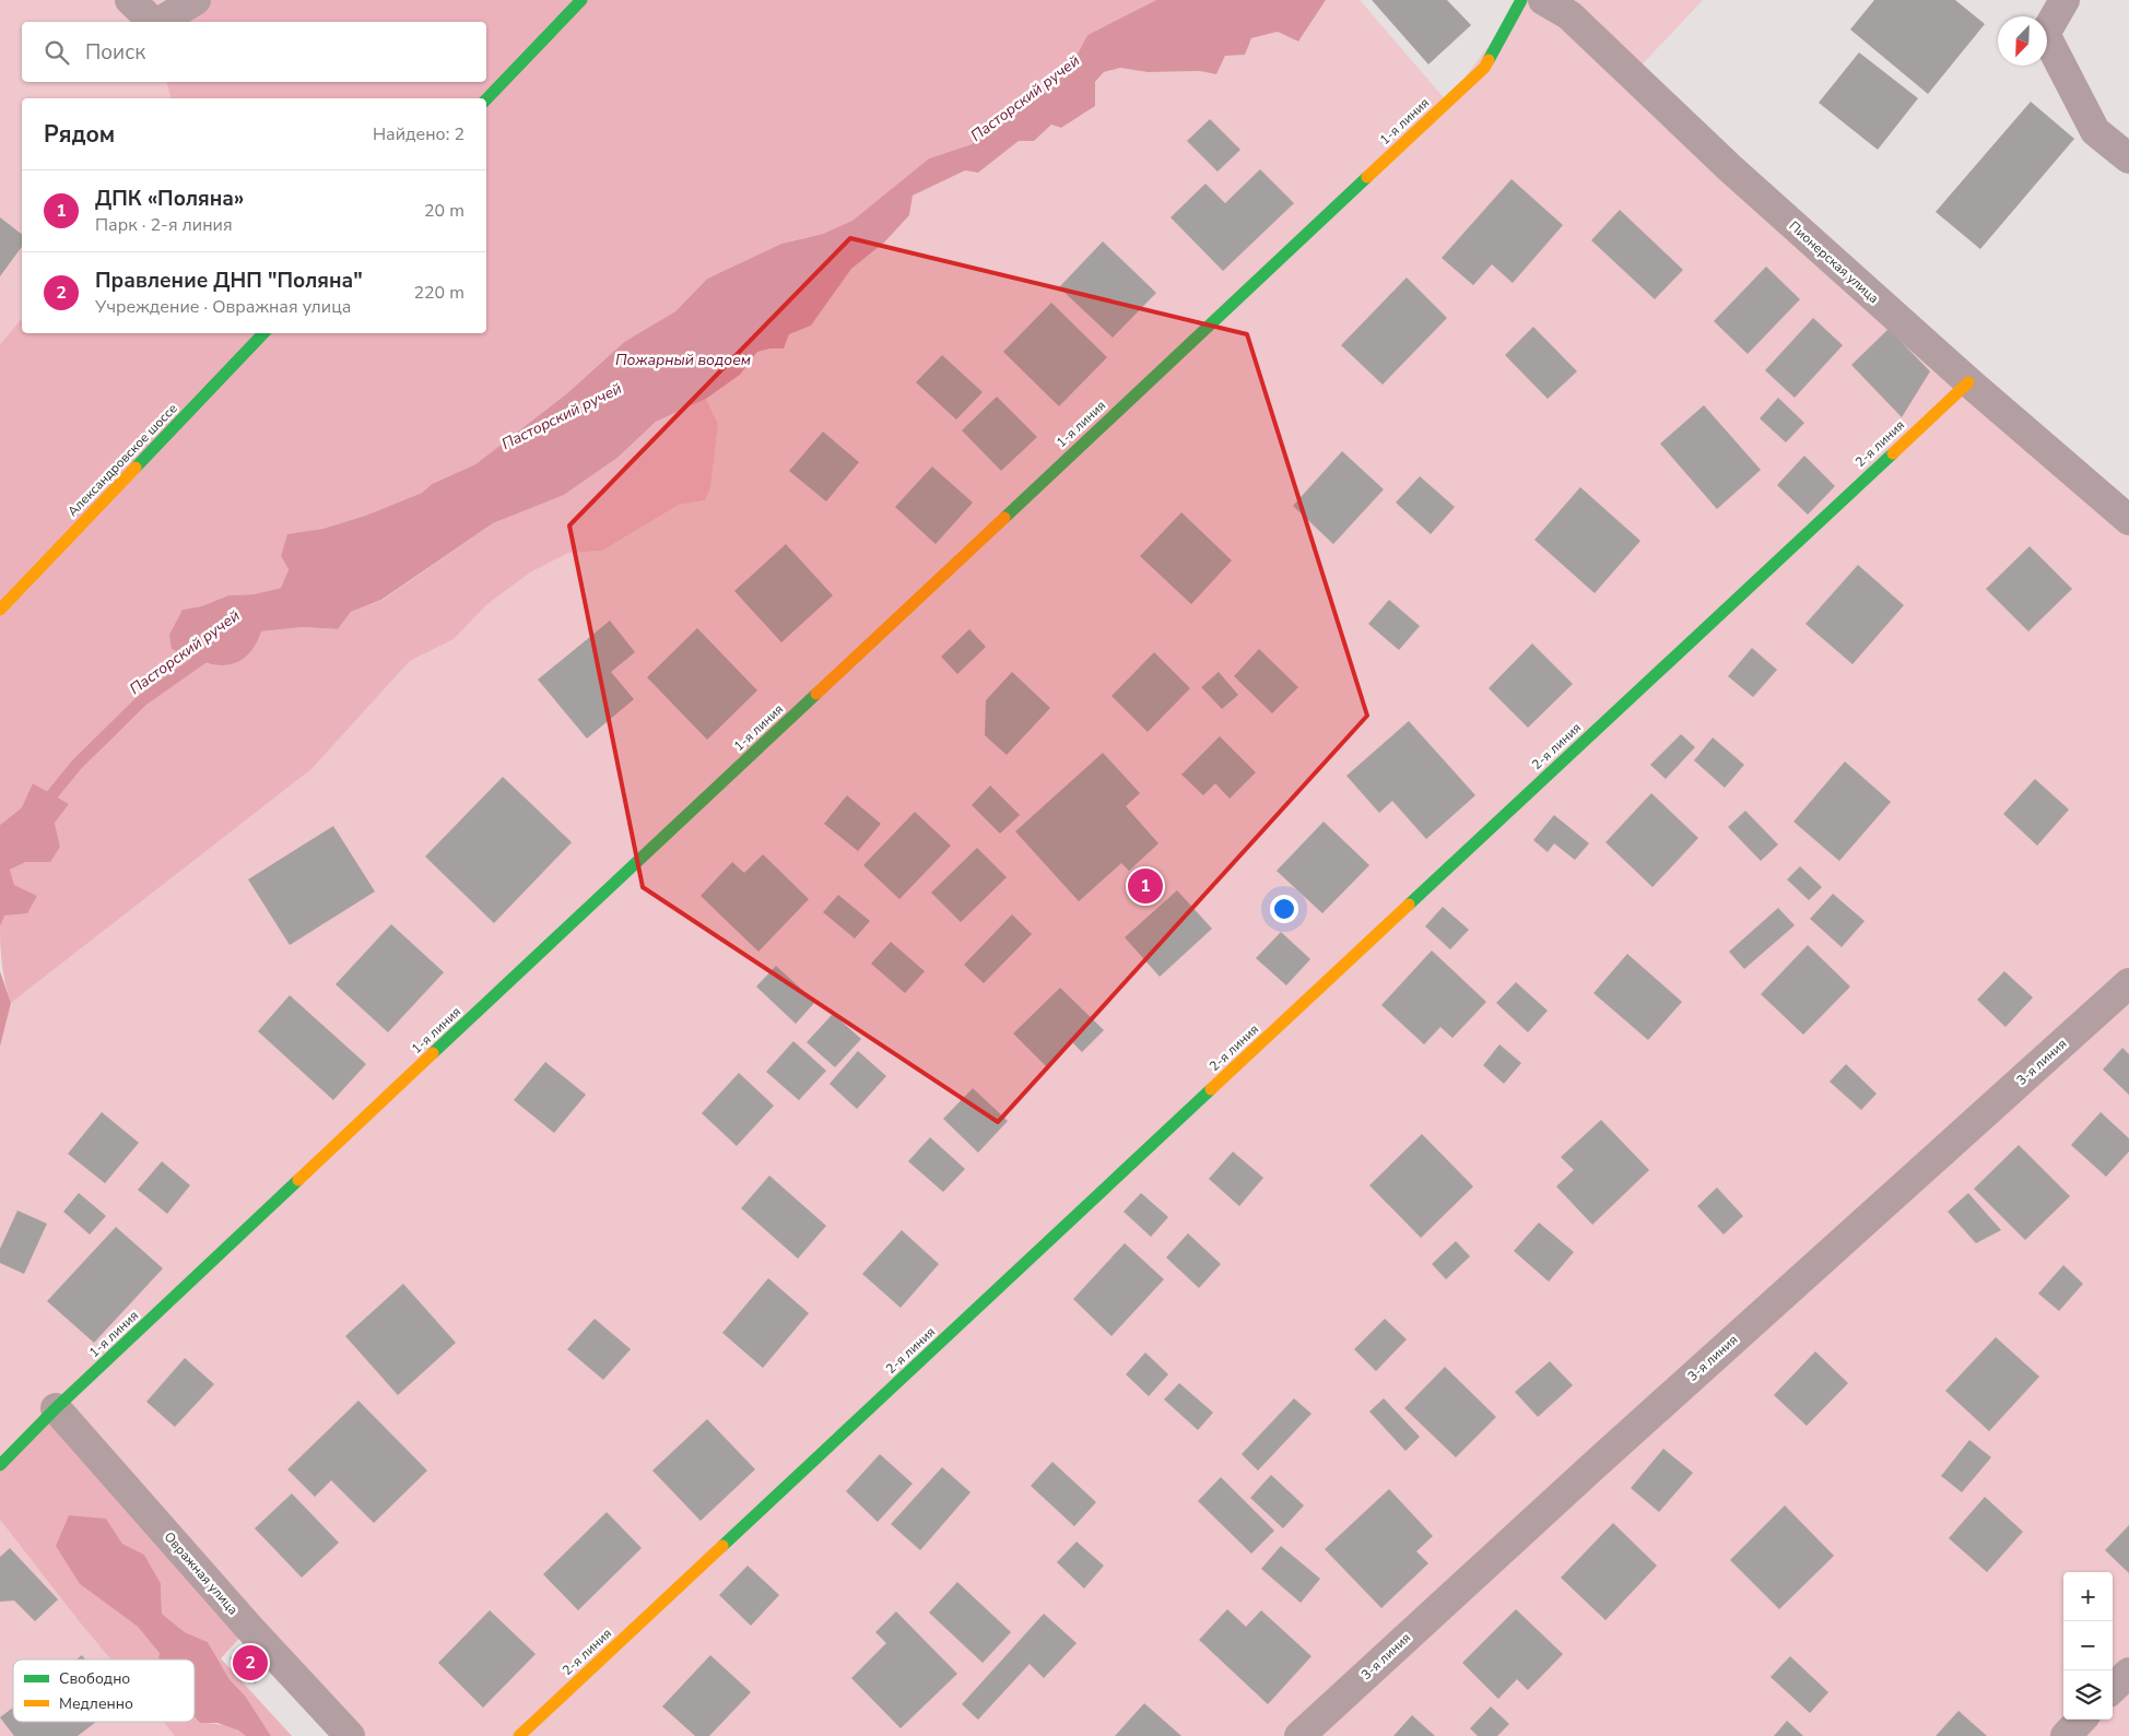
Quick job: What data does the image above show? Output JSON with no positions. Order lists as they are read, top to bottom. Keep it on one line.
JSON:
{"streets":{"street":["1-я линия","Пионерская улица","2-я линия","Александровское шоссе","3-я линия","Овражная улица"]},"crossings":[["1-я линия","Овражная улица"],["Пионерская улица","2-я линия"]],"water":["Пасторский ручей","Пожарный водоем"],"legend":["Свободно","Медленно"],"north":"bottom left","page":{"search":"Поиск","heading":["Рядом","Найдено: 2"],"list":[{"mark":"1","name":"ДПК «Поляна»","note":"Парк · 2-я линия","value":"20 m"},{"mark":"2","name":"Правление ДНП \"Поляна\"","note":"Учреждение · Овражная улица","value":"220 m"}],"pins":["1","2"],"map_buttons":["+","−"]}}
